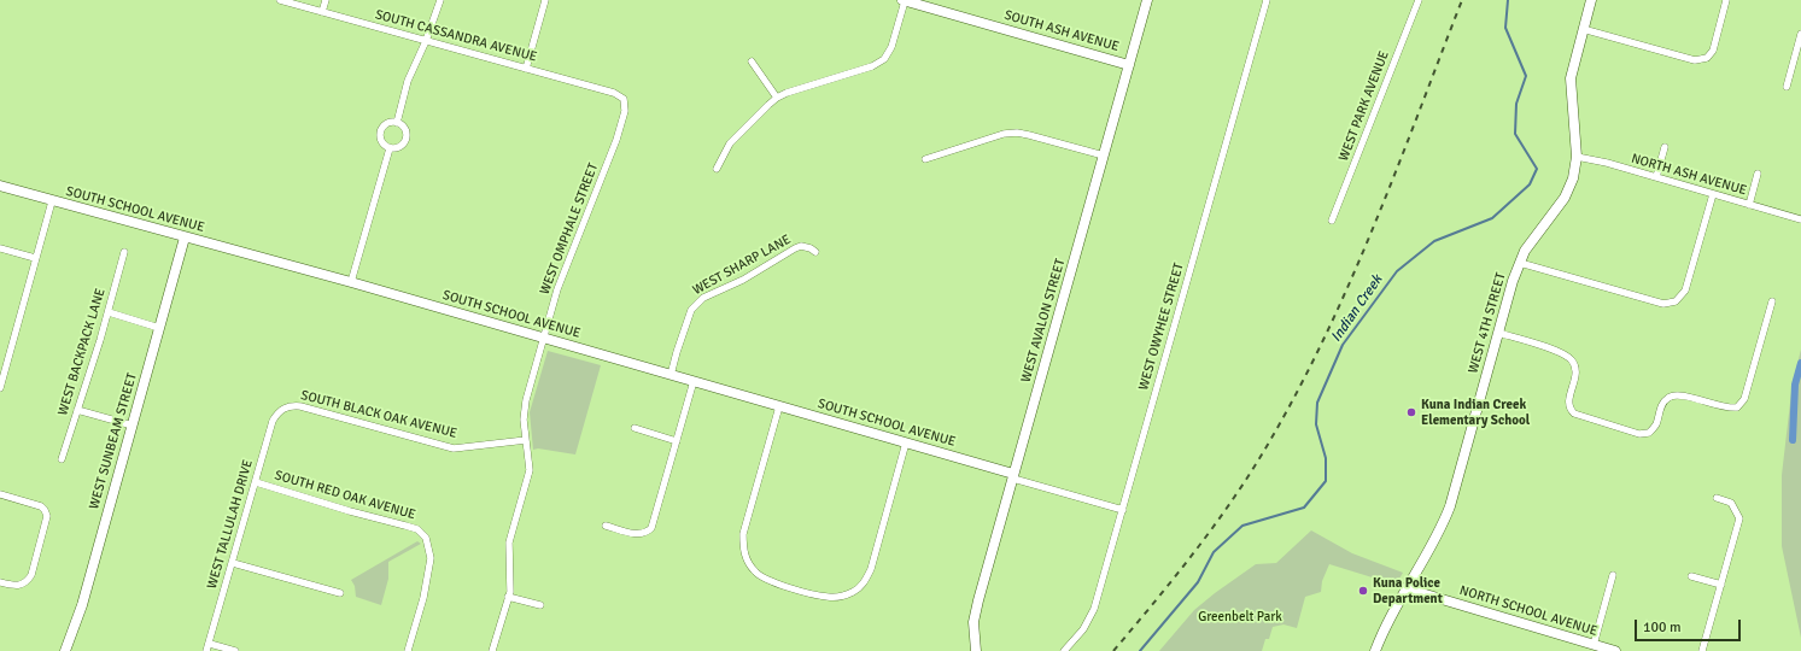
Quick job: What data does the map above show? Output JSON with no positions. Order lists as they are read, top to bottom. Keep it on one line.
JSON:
{"streets":{"street":["SOUTH ASH AVENUE","SOUTH CASSANDRA AVENUE","WEST PARK AVENUE","NORTH ASH AVENUE","SOUTH SCHOOL AVENUE","WEST OMPHALE STREET","WEST SHARP LANE","WEST AVALON STREET","WEST 4TH STREET","WEST OWYHEE STREET","WEST BACKPACK LANE","SOUTH BLACK OAK AVENUE","WEST SUNBEAM STREET","SOUTH RED OAK AVENUE","WEST TALLULAH DRIVE","NORTH SCHOOL AVENUE"]},"crossings":[["SOUTH ASH AVENUE","WEST AVALON STREET"],["SOUTH CASSANDRA AVENUE","WEST OMPHALE STREET"],["NORTH ASH AVENUE","WEST 4TH STREET"],["SOUTH SCHOOL AVENUE","WEST OMPHALE STREET"],["SOUTH SCHOOL AVENUE","WEST SHARP LANE"],["SOUTH SCHOOL AVENUE","WEST AVALON STREET"],["SOUTH SCHOOL AVENUE","WEST SUNBEAM STREET"],["WEST OMPHALE STREET","SOUTH BLACK OAK AVENUE"],["WEST 4TH STREET","NORTH SCHOOL AVENUE"],["SOUTH BLACK OAK AVENUE","WEST TALLULAH DRIVE"],["SOUTH RED OAK AVENUE","WEST TALLULAH DRIVE"]],"water":["Indian Creek"],"parks":["Greenbelt Park"],"places":["Kuna Indian Creek Elementary School","Kuna Police Department"],"scale_bar":"100 m"}
